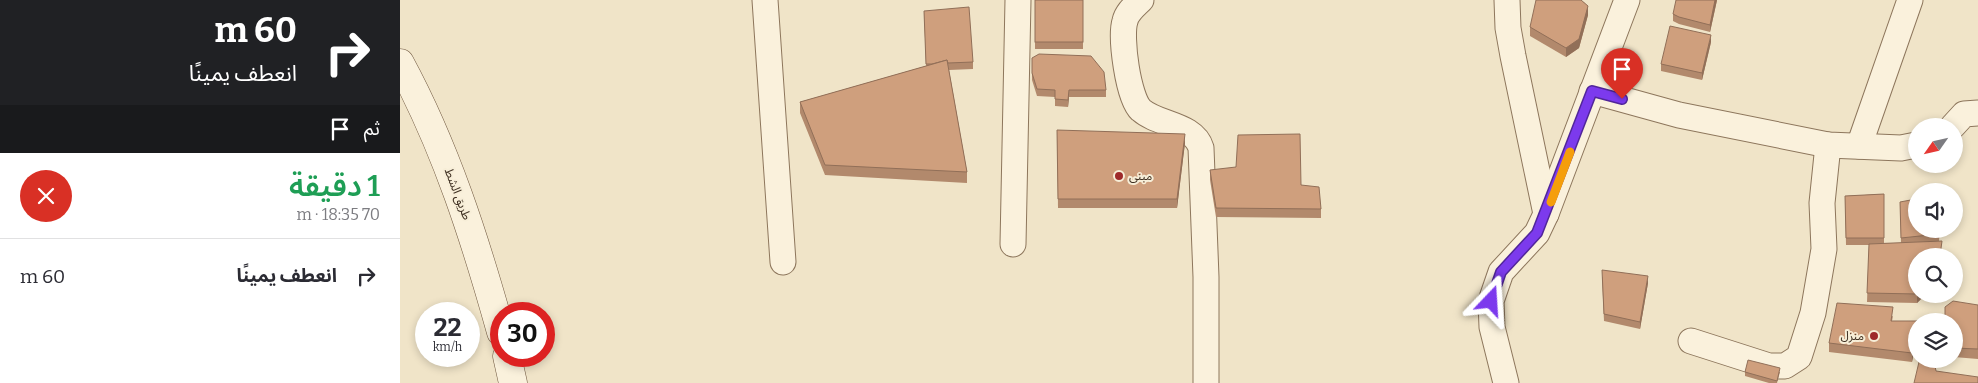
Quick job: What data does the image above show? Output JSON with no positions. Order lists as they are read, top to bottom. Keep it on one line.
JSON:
{"streets":{"main road":["طريق الشط"]},"places":["مبنى","منزل"],"north":"bottom left","page":{"turn":["60 m","انعطف يمينًا"],"then":"ثم","heading":["1 دقيقة","70 m · 18:35"],"list":[{"name":"انعطف يمينًا","value":"60 m"}],"speed":"22 km/h","limit":"30"}}
